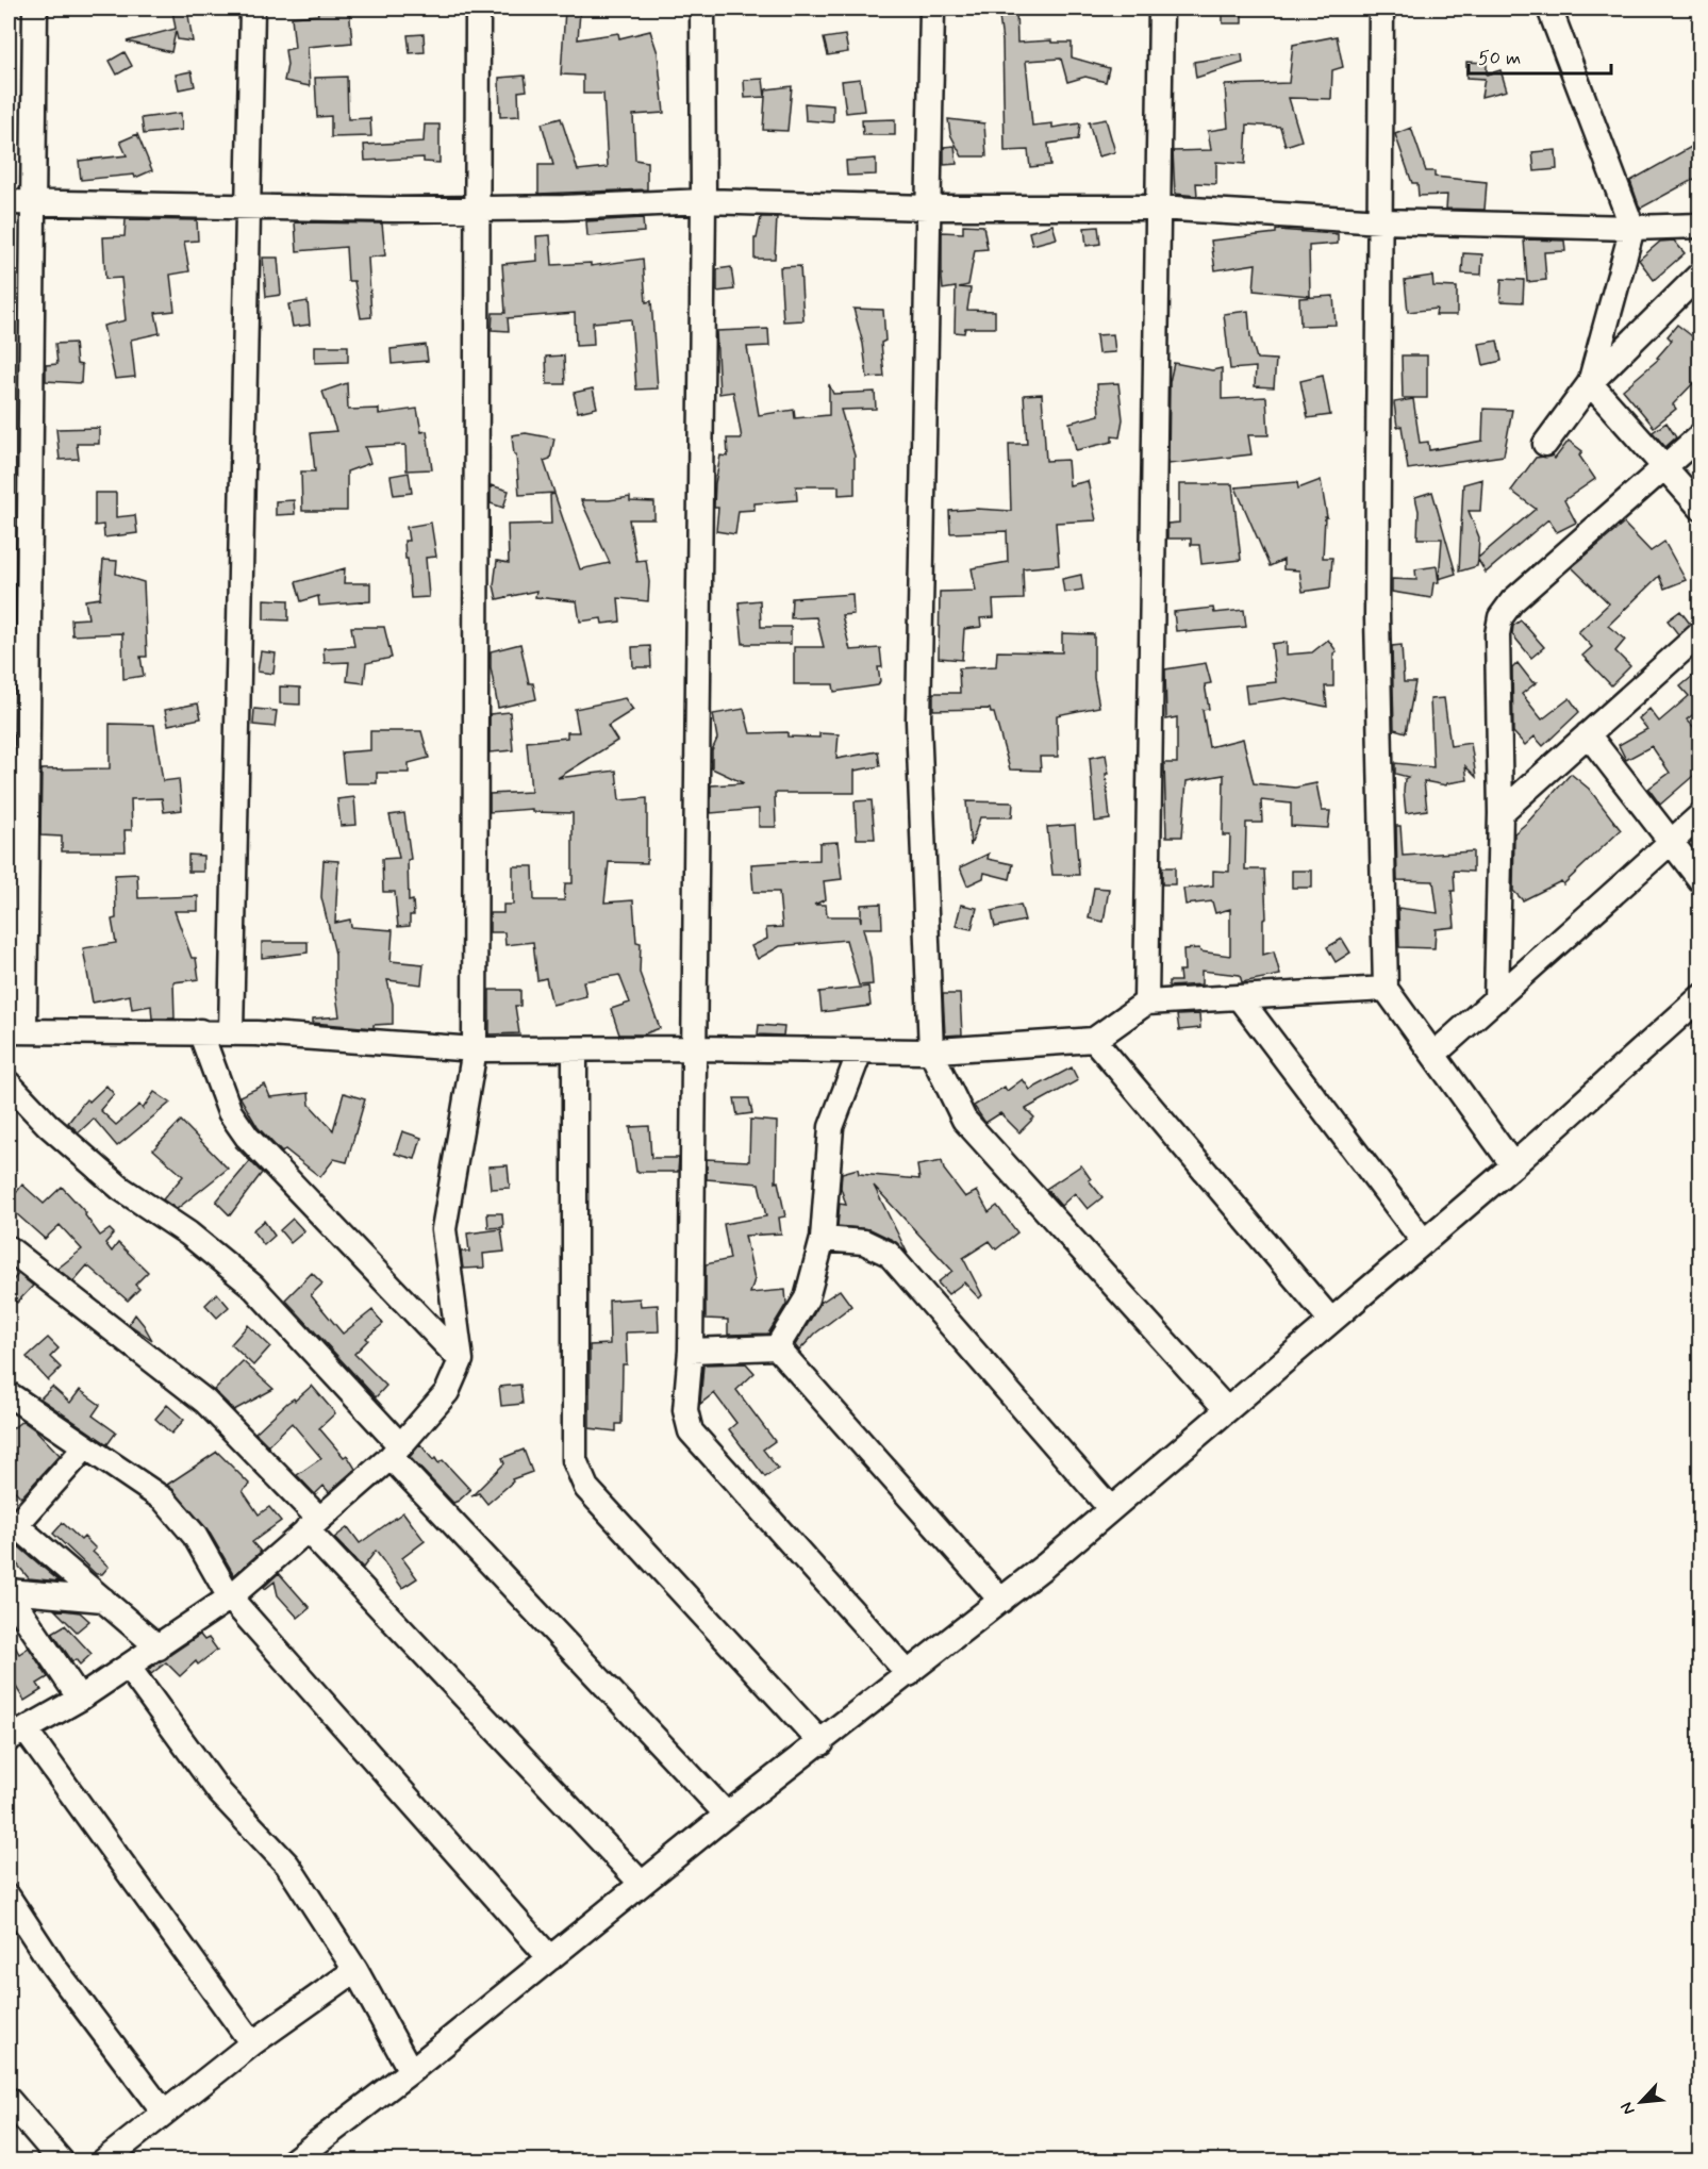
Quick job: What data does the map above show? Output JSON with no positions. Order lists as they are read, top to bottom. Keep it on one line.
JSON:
{"scale_bar":"50 m","north":"bottom left"}
